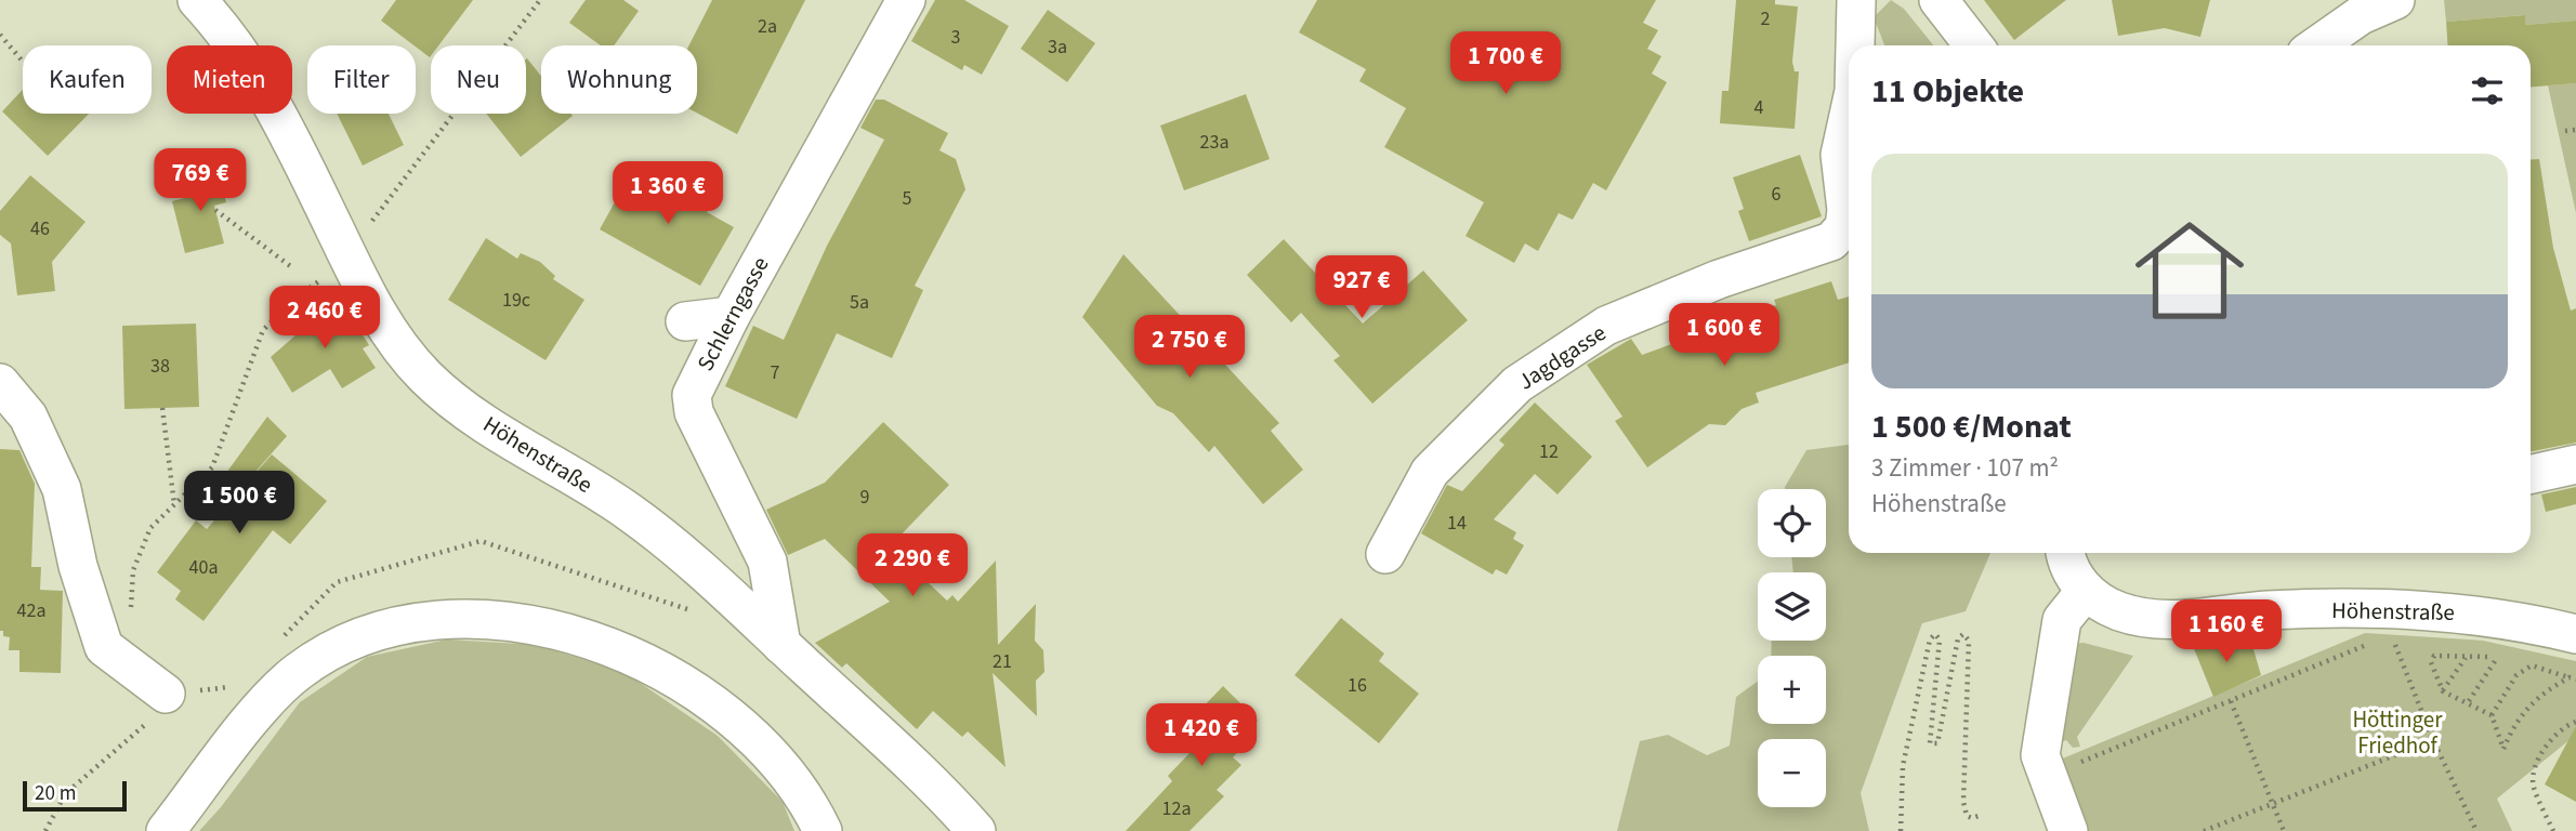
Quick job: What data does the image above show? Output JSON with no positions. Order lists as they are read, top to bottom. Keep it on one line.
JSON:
{"streets":{"street":["Schlerngasse","Jagdgasse","Höhenstraße"]},"crossings":[["Schlerngasse","Höhenstraße"]],"parks":["Höttinger Friedhof"],"house_numbers":["2","2a","3","3a","4","23a","6","5","46","19c","5a","38","7","12","9","14","40a","42a","21","16","12a"],"scale_bar":"20 m","page":{"price":["1 700 €","769 €","1 360 €","927 €","2 460 €","1 600 €","2 750 €","1 500 €","2 290 €","1 160 €","1 420 €"],"chip":["Kaufen","Mieten","Filter","Neu","Wohnung"],"heading":"11 Objekte","list":[{"name":"1 500 €/Monat","note":"3 Zimmer · 107 m² · Höhenstraße"}],"map_buttons":["+","−"],"scale":"20 m"}}
